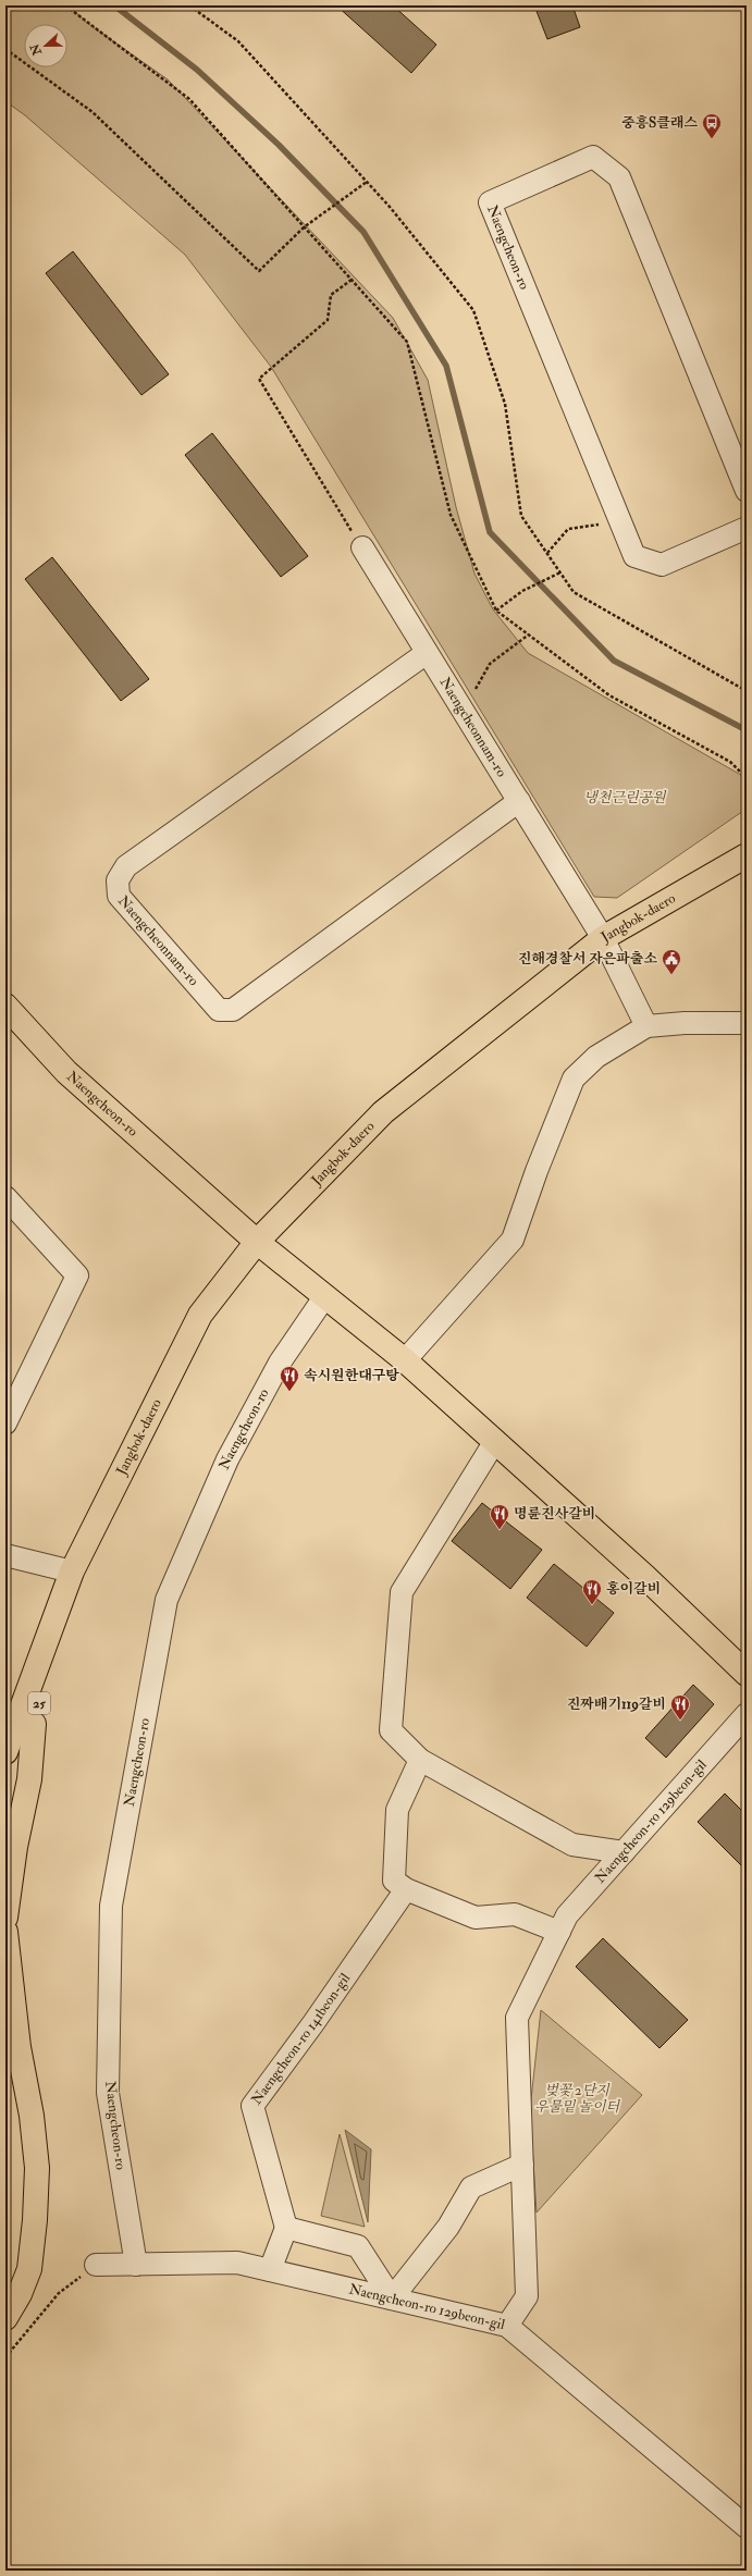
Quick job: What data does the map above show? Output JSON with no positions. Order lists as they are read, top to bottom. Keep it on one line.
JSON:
{"streets":{"main road":["Naengcheon-ro","Jangbok-daero","25"],"street":["Naengcheonnam-ro","Naengcheon-ro 129beon-gil","Naengcheon-ro 141beon-gil"]},"crossings":[["Naengcheon-ro","Jangbok-daero"],["Naengcheon-ro","Naengcheon-ro 129beon-gil"],["Naengcheonnam-ro","Jangbok-daero"],["Jangbok-daero","25"]],"parks":["냉천근린공원","벚꽃 2단지 우물밑 놀이터"],"places":{"bus stop":["중흥S클래스"],"public building":["진해경찰서 자은파출소"],"restaurant":["속시원한대구탕","명륜진사갈비","홍이갈비","진짜배기119갈비"]},"north":"left"}
